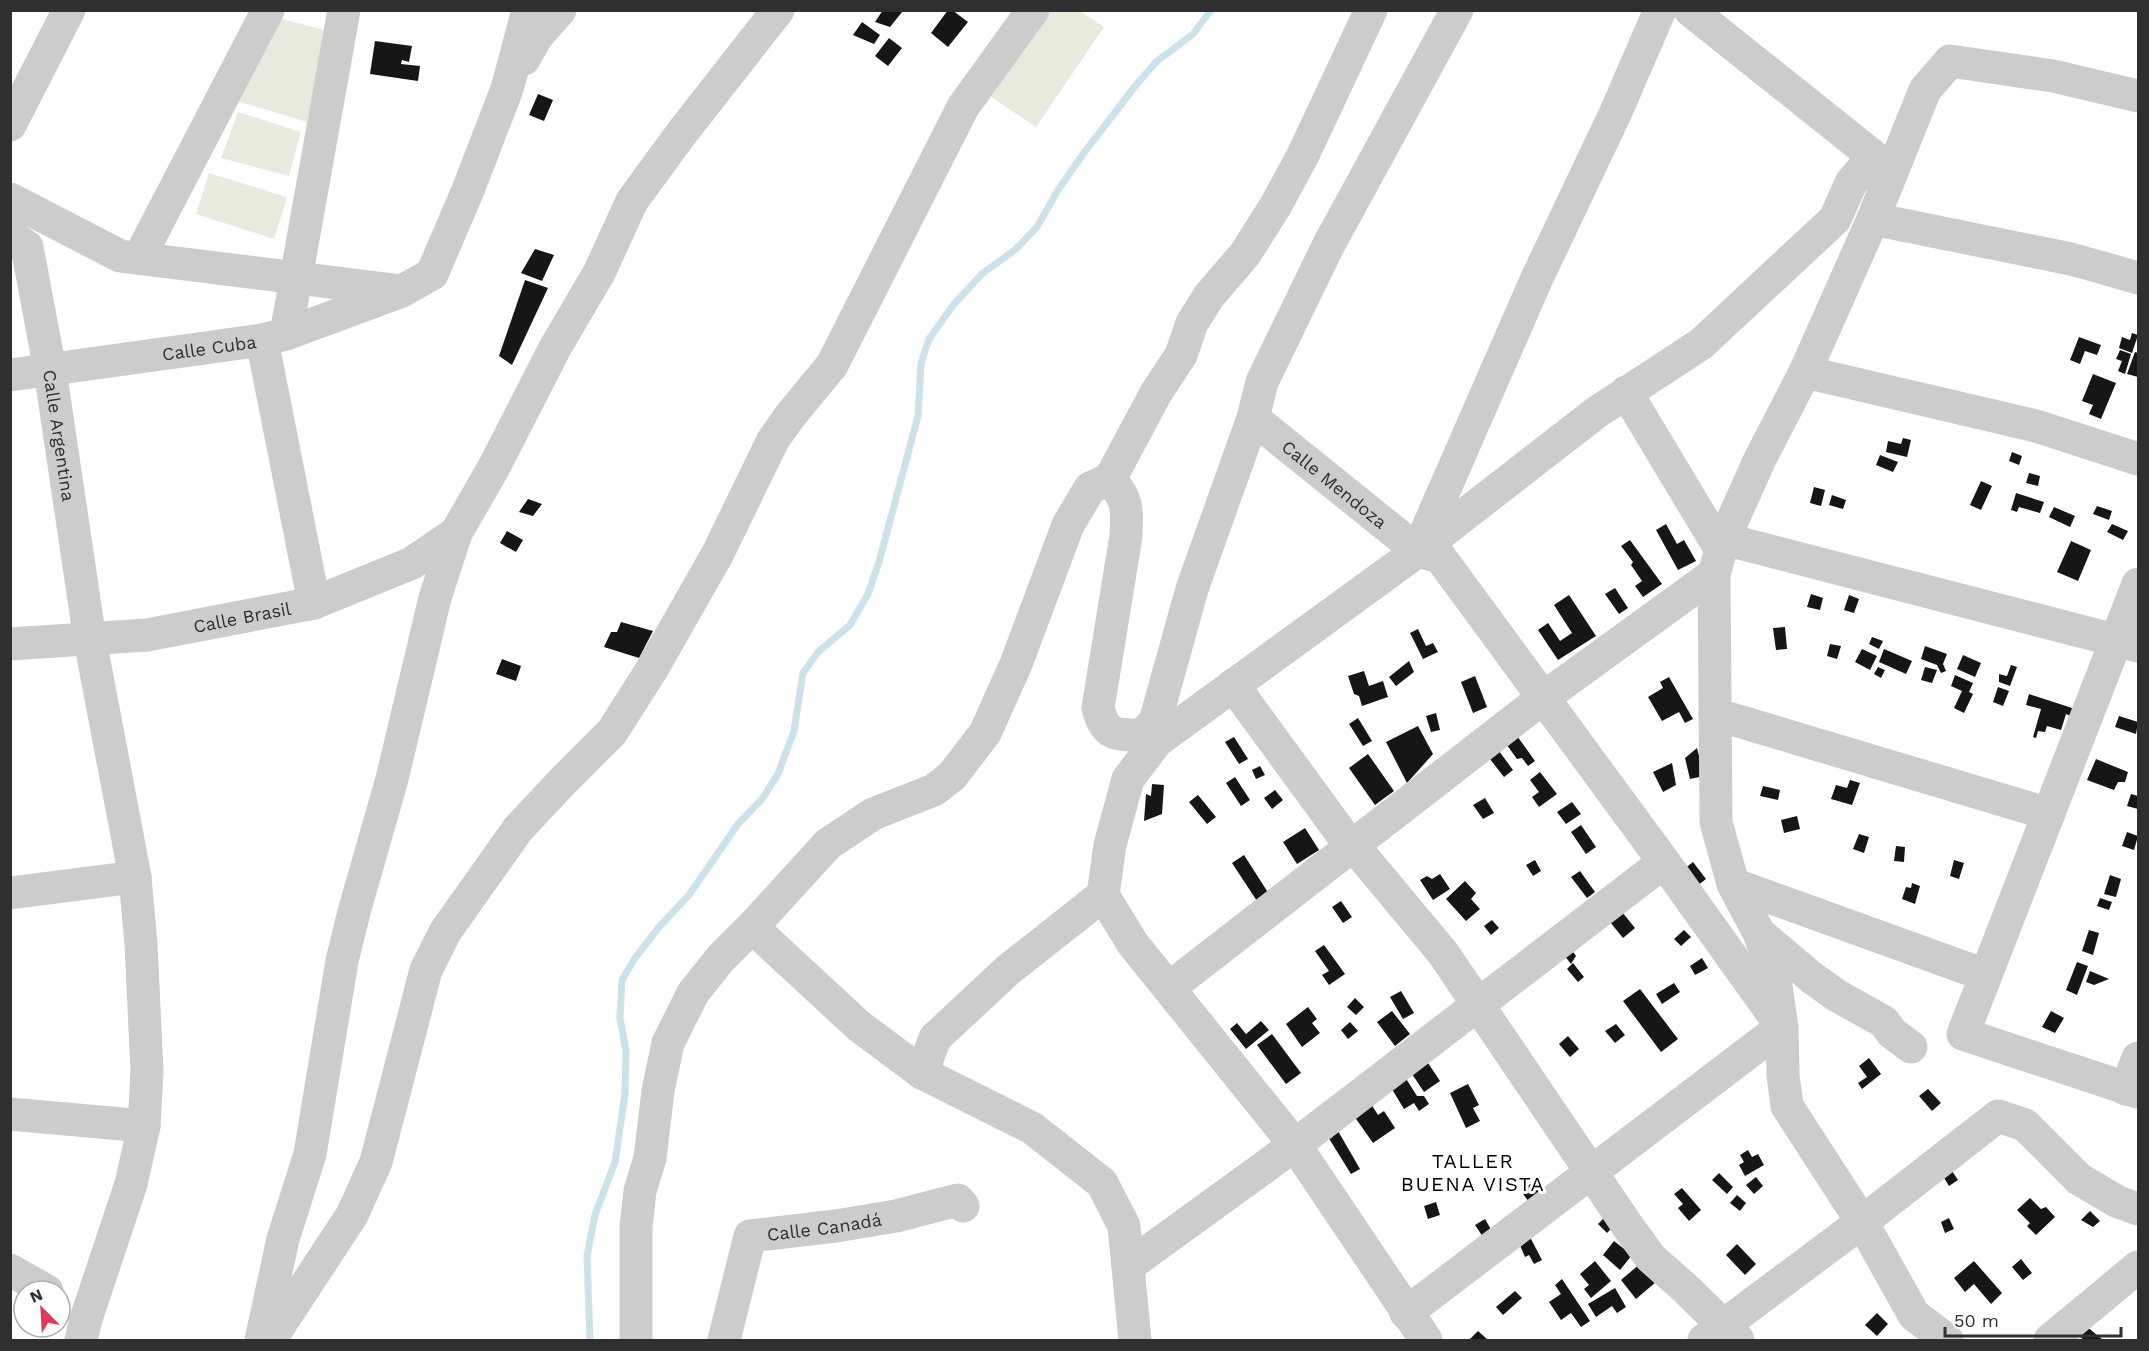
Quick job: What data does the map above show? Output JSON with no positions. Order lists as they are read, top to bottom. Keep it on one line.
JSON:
{"streets":{"street":["Calle Cuba","Calle Argentina","Calle Mendoza","Calle Brasil","Calle Canadá"]},"crossings":[["Calle Cuba","Calle Argentina"],["Calle Argentina","Calle Brasil"]],"districts":["TALLER BUENA VISTA"],"scale_bar":"50 m","north":"top left"}
